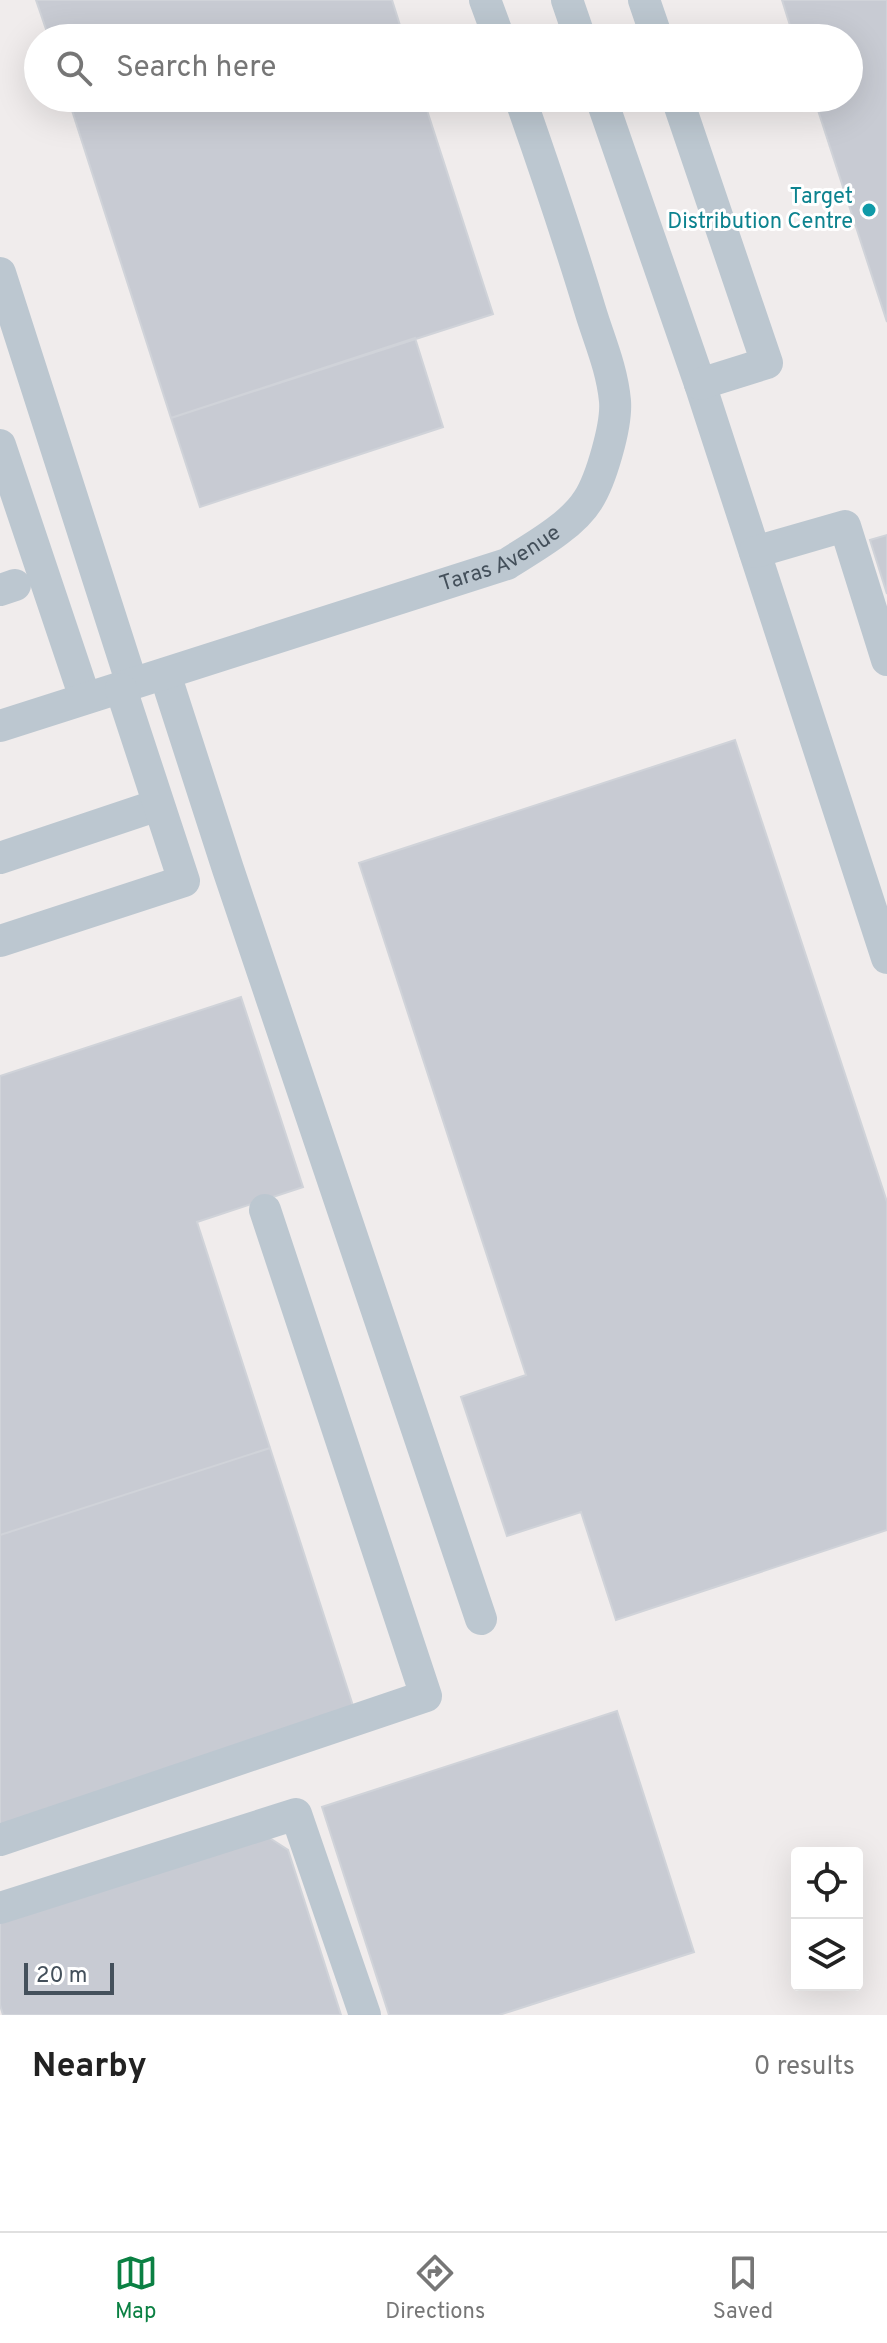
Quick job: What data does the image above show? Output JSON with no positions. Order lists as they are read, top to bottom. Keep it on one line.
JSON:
{"streets":{"lane":["Taras Avenue"]},"places":["Target Distribution Centre"],"scale_bar":"20 m","page":{"search":"Search here","scale":"20 m","heading":["Nearby","0 results"],"nav":["Map","Directions","Saved"]}}
